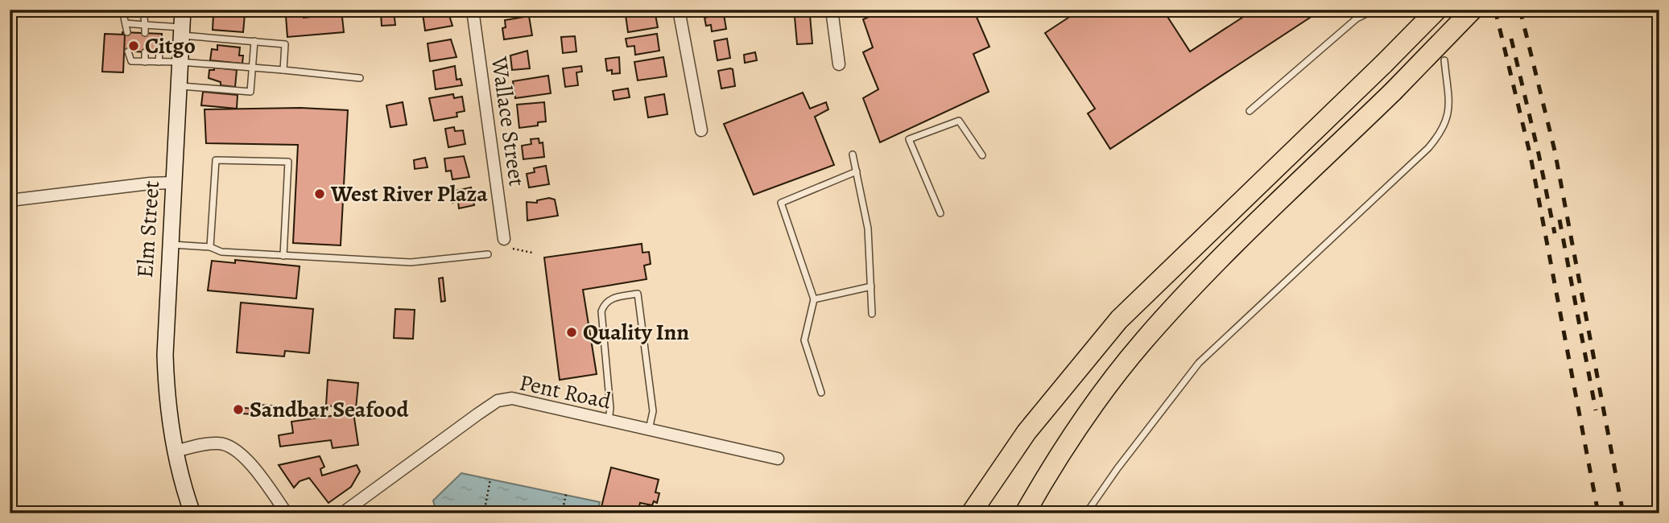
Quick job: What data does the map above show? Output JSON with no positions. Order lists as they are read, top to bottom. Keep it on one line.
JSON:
{"streets":{"main road":["Elm Street"],"street":["Wallace Street","Pent Road"]},"places":["Citgo","West River Plaza","Quality Inn","Sandbar Seafood"]}
